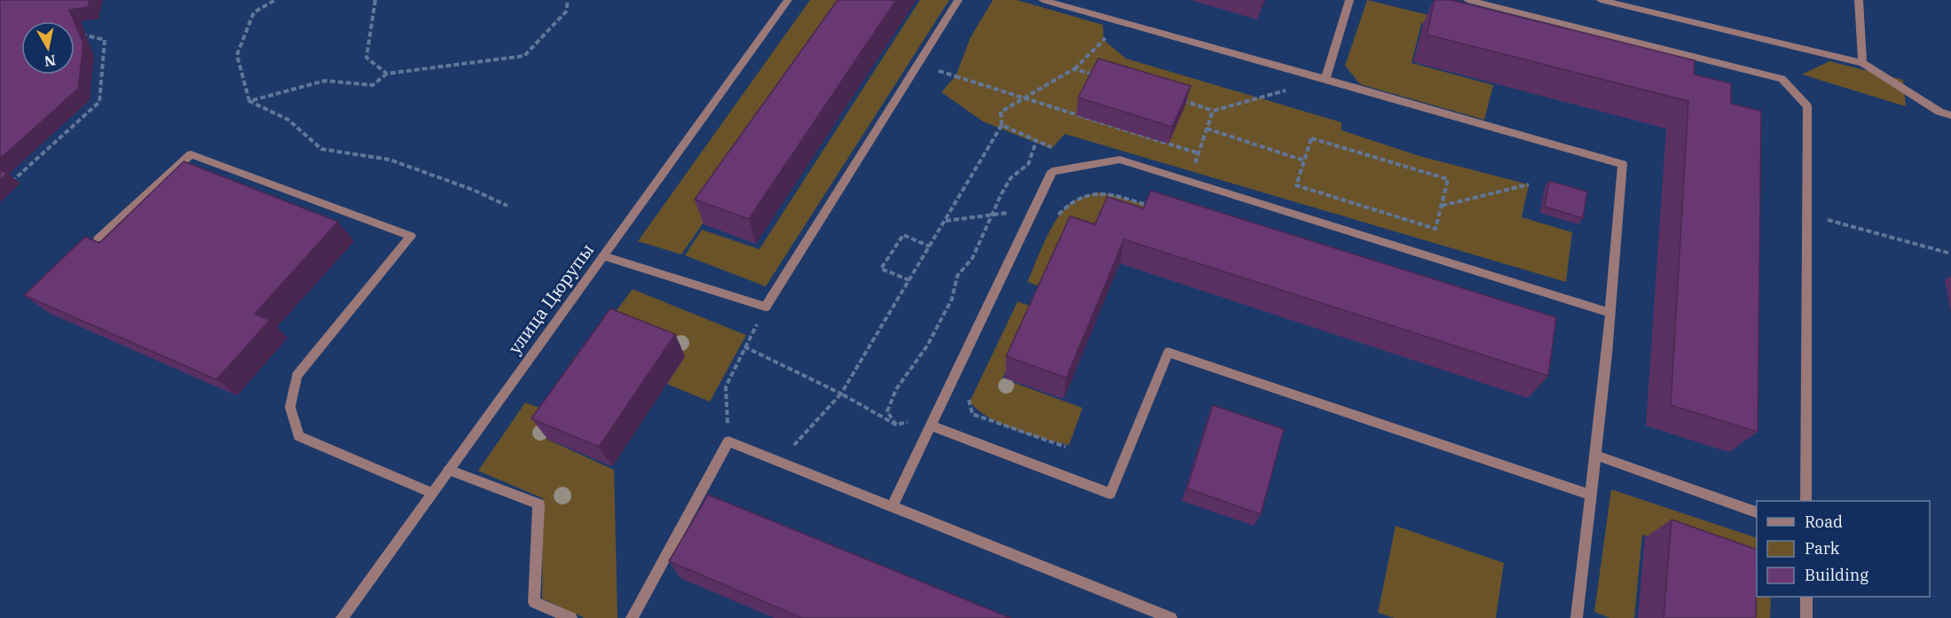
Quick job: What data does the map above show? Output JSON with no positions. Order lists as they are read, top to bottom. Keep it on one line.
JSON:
{"streets":{"street":["улица Цюрупы"]},"legend":["Road","Park","Building"],"north":"bottom"}
